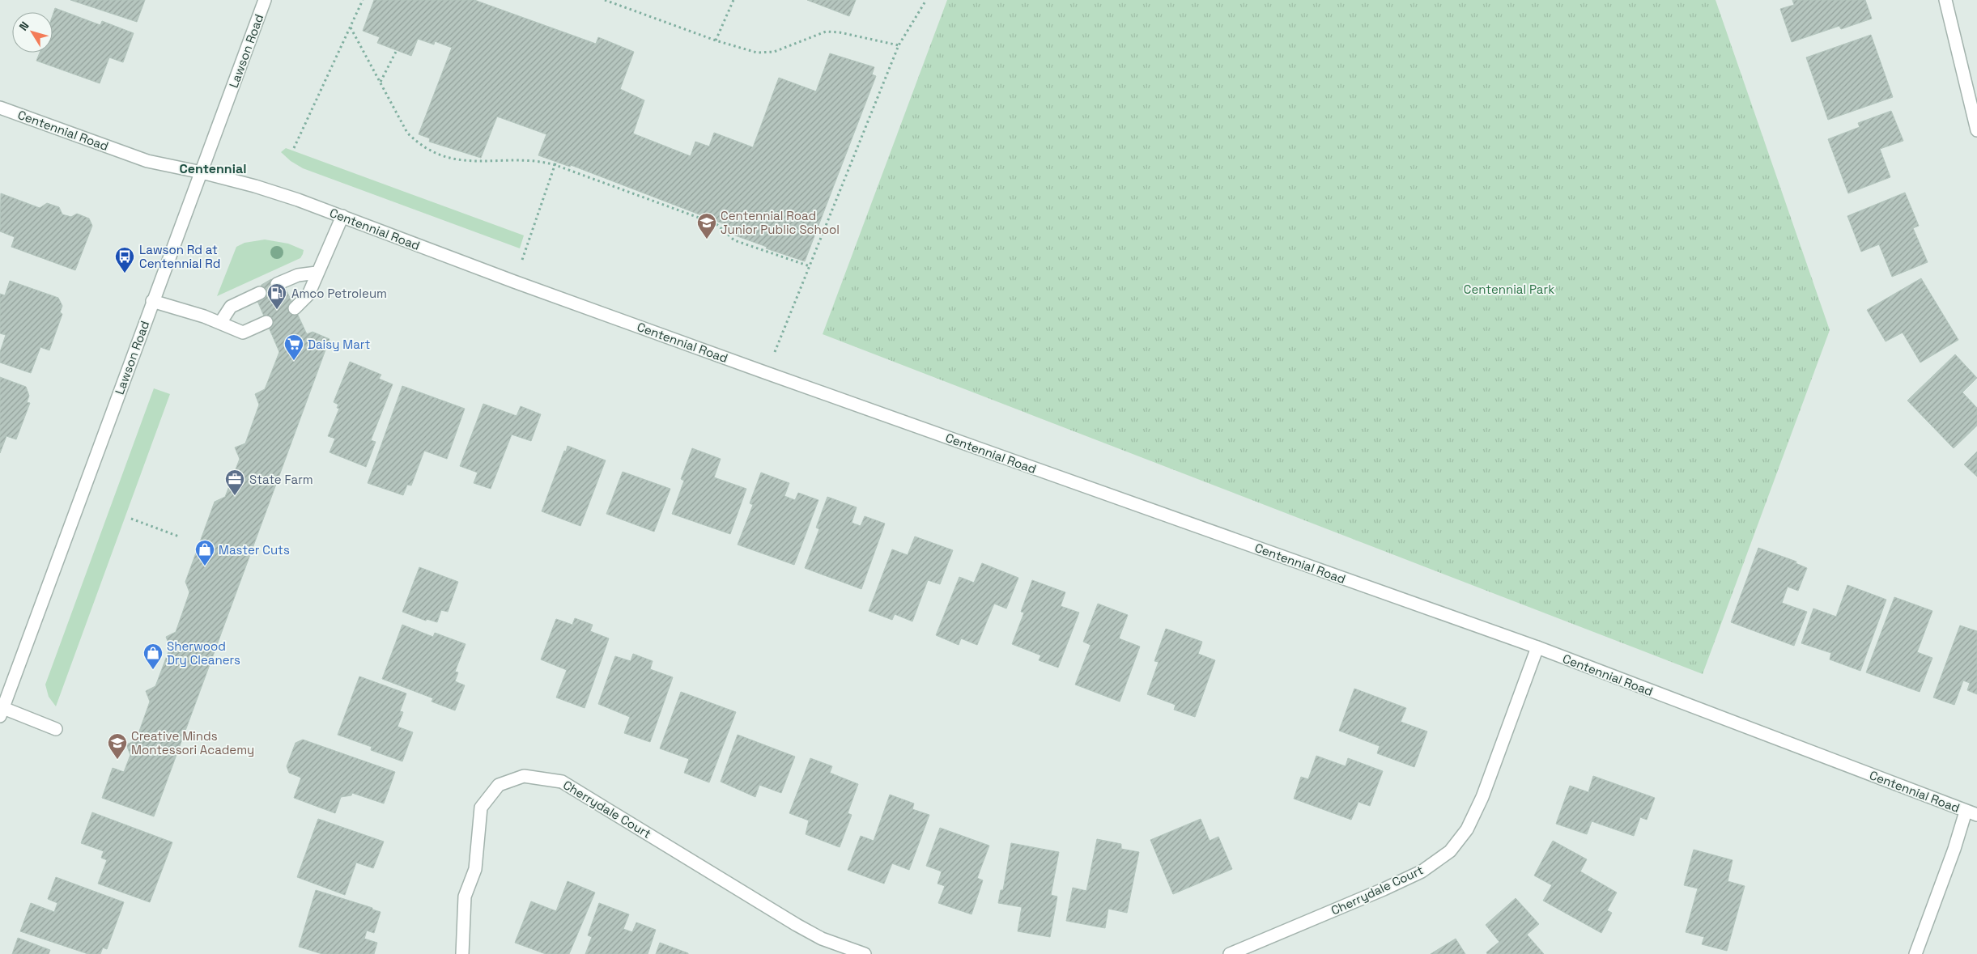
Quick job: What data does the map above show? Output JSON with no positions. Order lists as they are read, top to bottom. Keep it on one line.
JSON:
{"streets":{"street":["Lawson Road","Centennial Road","Cherrydale Court"]},"crossings":[["Lawson Road","Centennial Road"],["Centennial Road","Cherrydale Court"]],"districts":["Centennial"],"parks":["Centennial Park"],"places":{"school or university":["Centennial Road Junior Public School","Creative Minds Montessori Academy"],"bus stop":["Lawson Rd at Centennial Rd"],"fuel station":["Amco Petroleum"],"supermarket":["Daisy Mart"],"office":["State Farm"],"shop":["Master Cuts","Sherwood Dry Cleaners"]},"north":"top left"}
